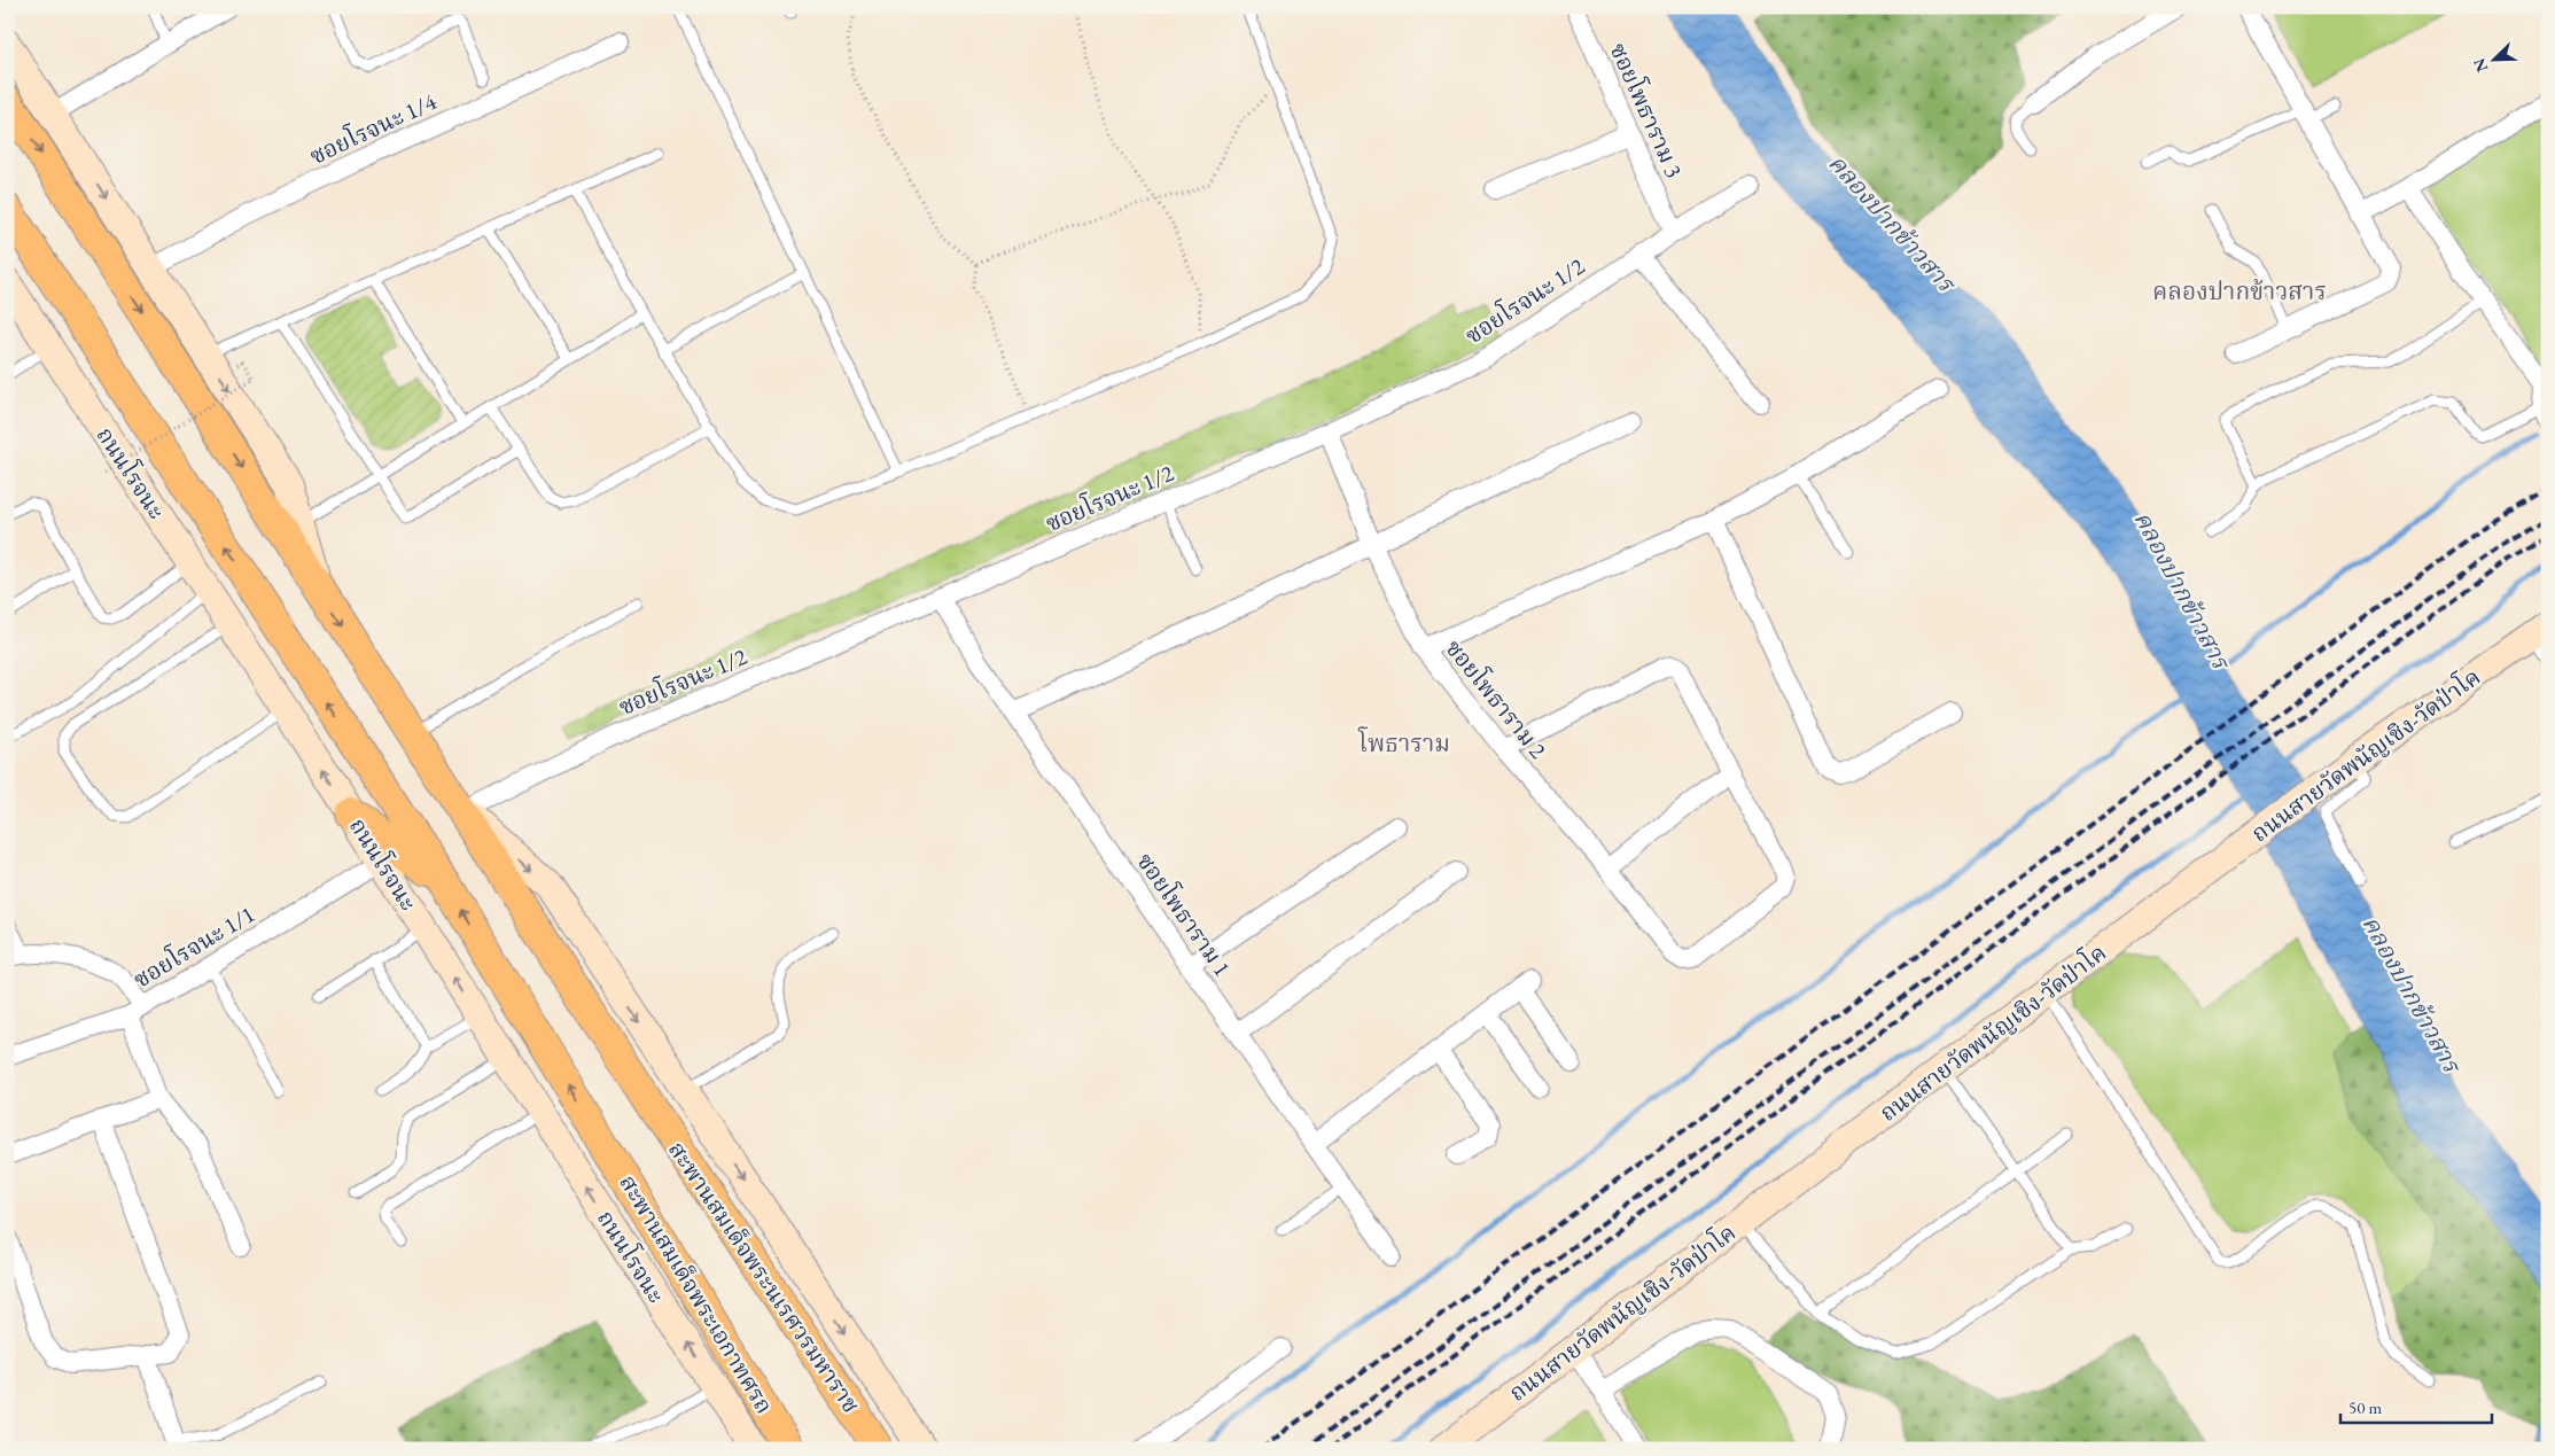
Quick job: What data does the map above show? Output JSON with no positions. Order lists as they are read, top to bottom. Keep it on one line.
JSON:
{"streets":{"main road":["ถนนโรจนะ","ถนนสายวัดพนัญเชิง-วัดป่าโค","สะพานสมเด็จพระนเรศวรมหาราช","สะพานสมเด็จพระเอกาทศรถ"],"street":["ซอยโพธาราม 3","ซอยโรจนะ 1/4","ซอยโรจนะ 1/2","ซอยโพธาราม 2","ซอยโพธาราม 1","ซอยโรจนะ 1/1"]},"crossings":[["ซอยโพธาราม 3","ซอยโรจนะ 1/2"],["ซอยโรจนะ 1/2","ซอยโพธาราม 2"],["ซอยโรจนะ 1/2","ซอยโพธาราม 1"],["ซอยโรจนะ 1/2","สะพานสมเด็จพระนเรศวรมหาราช"],["ถนนโรจนะ","ซอยโรจนะ 1/1"],["ถนนโรจนะ","สะพานสมเด็จพระเอกาทศรถ"]],"districts":["คลองปากข้าวสาร","โพธาราม"],"water":["คลองปากข้าวสาร"],"scale_bar":"50 m","north":"bottom left"}
